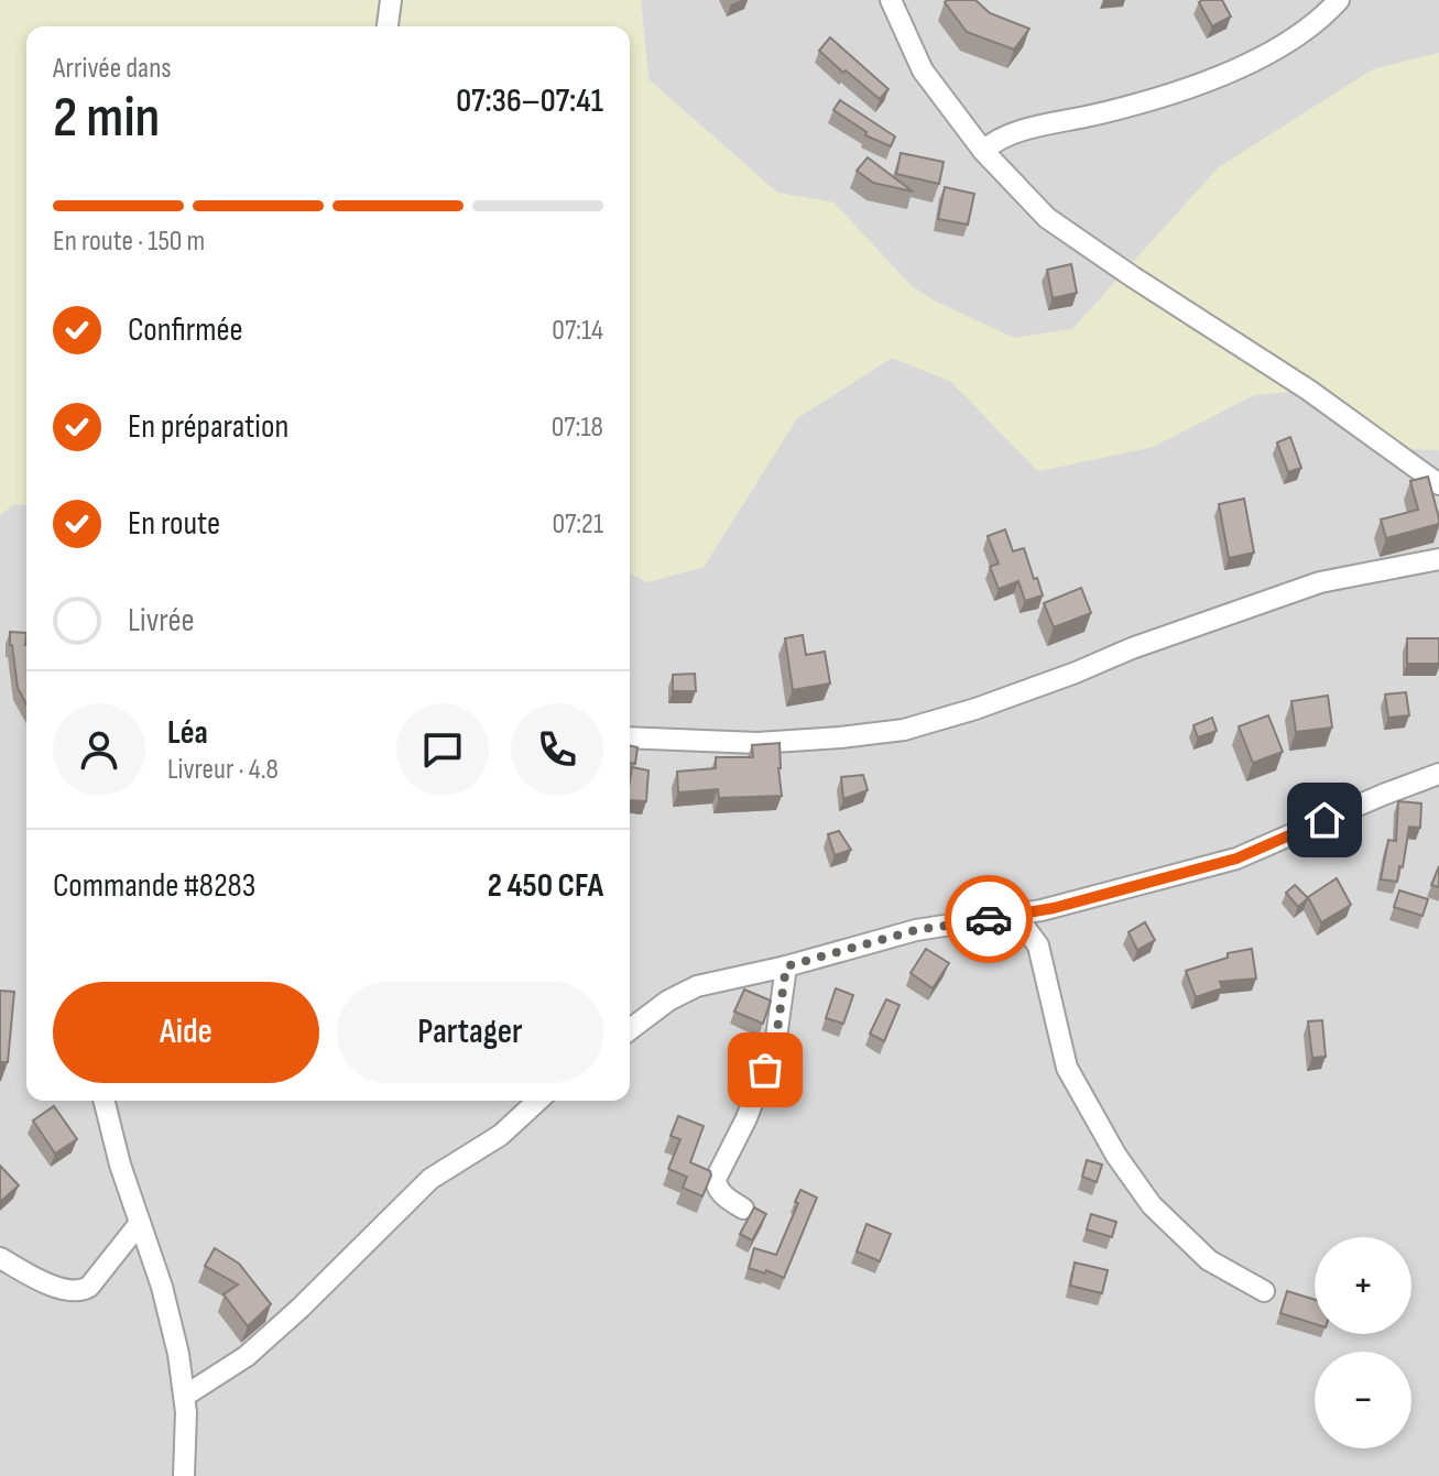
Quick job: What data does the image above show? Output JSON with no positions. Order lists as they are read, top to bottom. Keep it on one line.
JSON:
{"page":{"heading":["2 min","Arrivée dans","07:36–07:41"],"panel":["Léa","Livreur · 4.8","Commande #8283","2 450 CFA"],"bar":"En route · 150 m","list":[["Confirmée","07:14"],["En préparation","07:18"],["En route","07:21"],"Livrée"],"buttons":["Aide","Partager"],"map_buttons":["+","−"]}}
